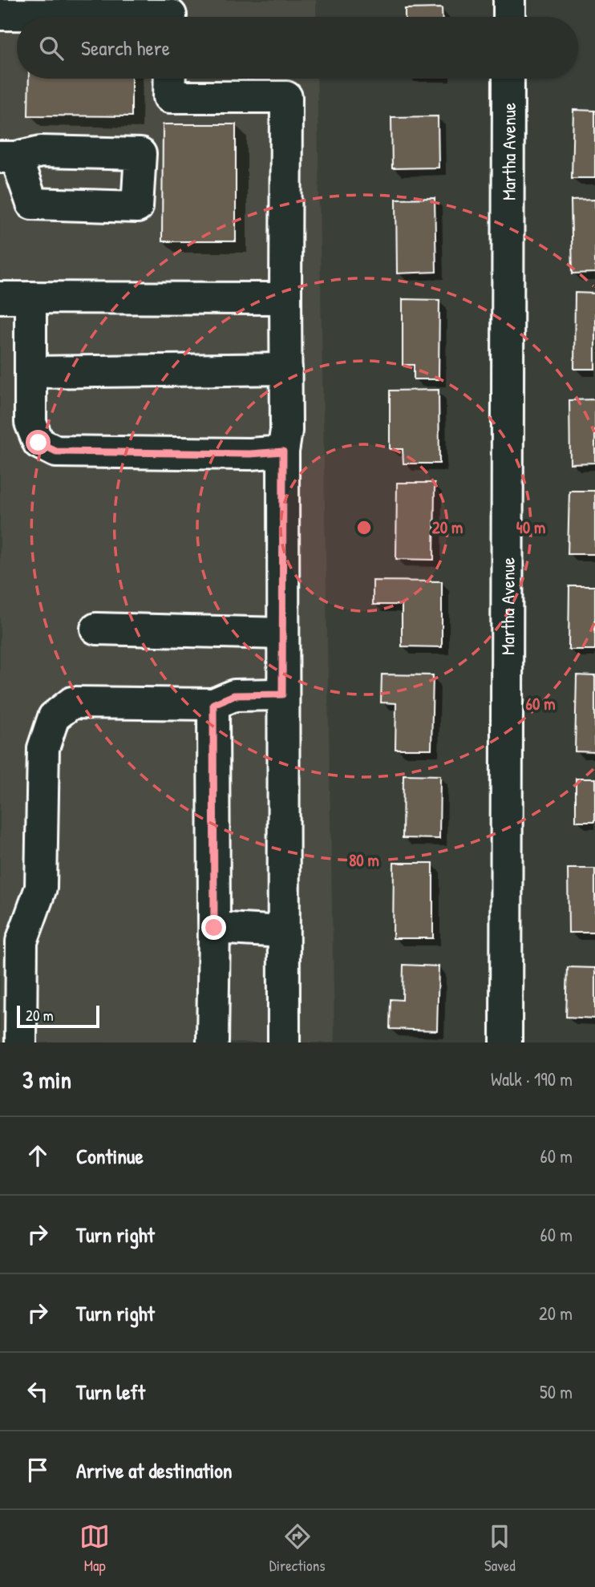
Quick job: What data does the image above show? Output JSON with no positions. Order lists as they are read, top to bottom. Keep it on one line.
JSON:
{"streets":{"street":["Martha Avenue"]},"scale_bar":"20 m","page":{"search":"Search here","scale":"20 m","heading":["3 min","Walk · 190 m"],"list":[["Continue","60 m"],["Turn right","60 m"],["Turn right","20 m"],["Turn left","50 m"],"Arrive at destination"],"nav":["Map","Directions","Saved"]},"rings":["20 m","40 m","60 m","80 m"]}
